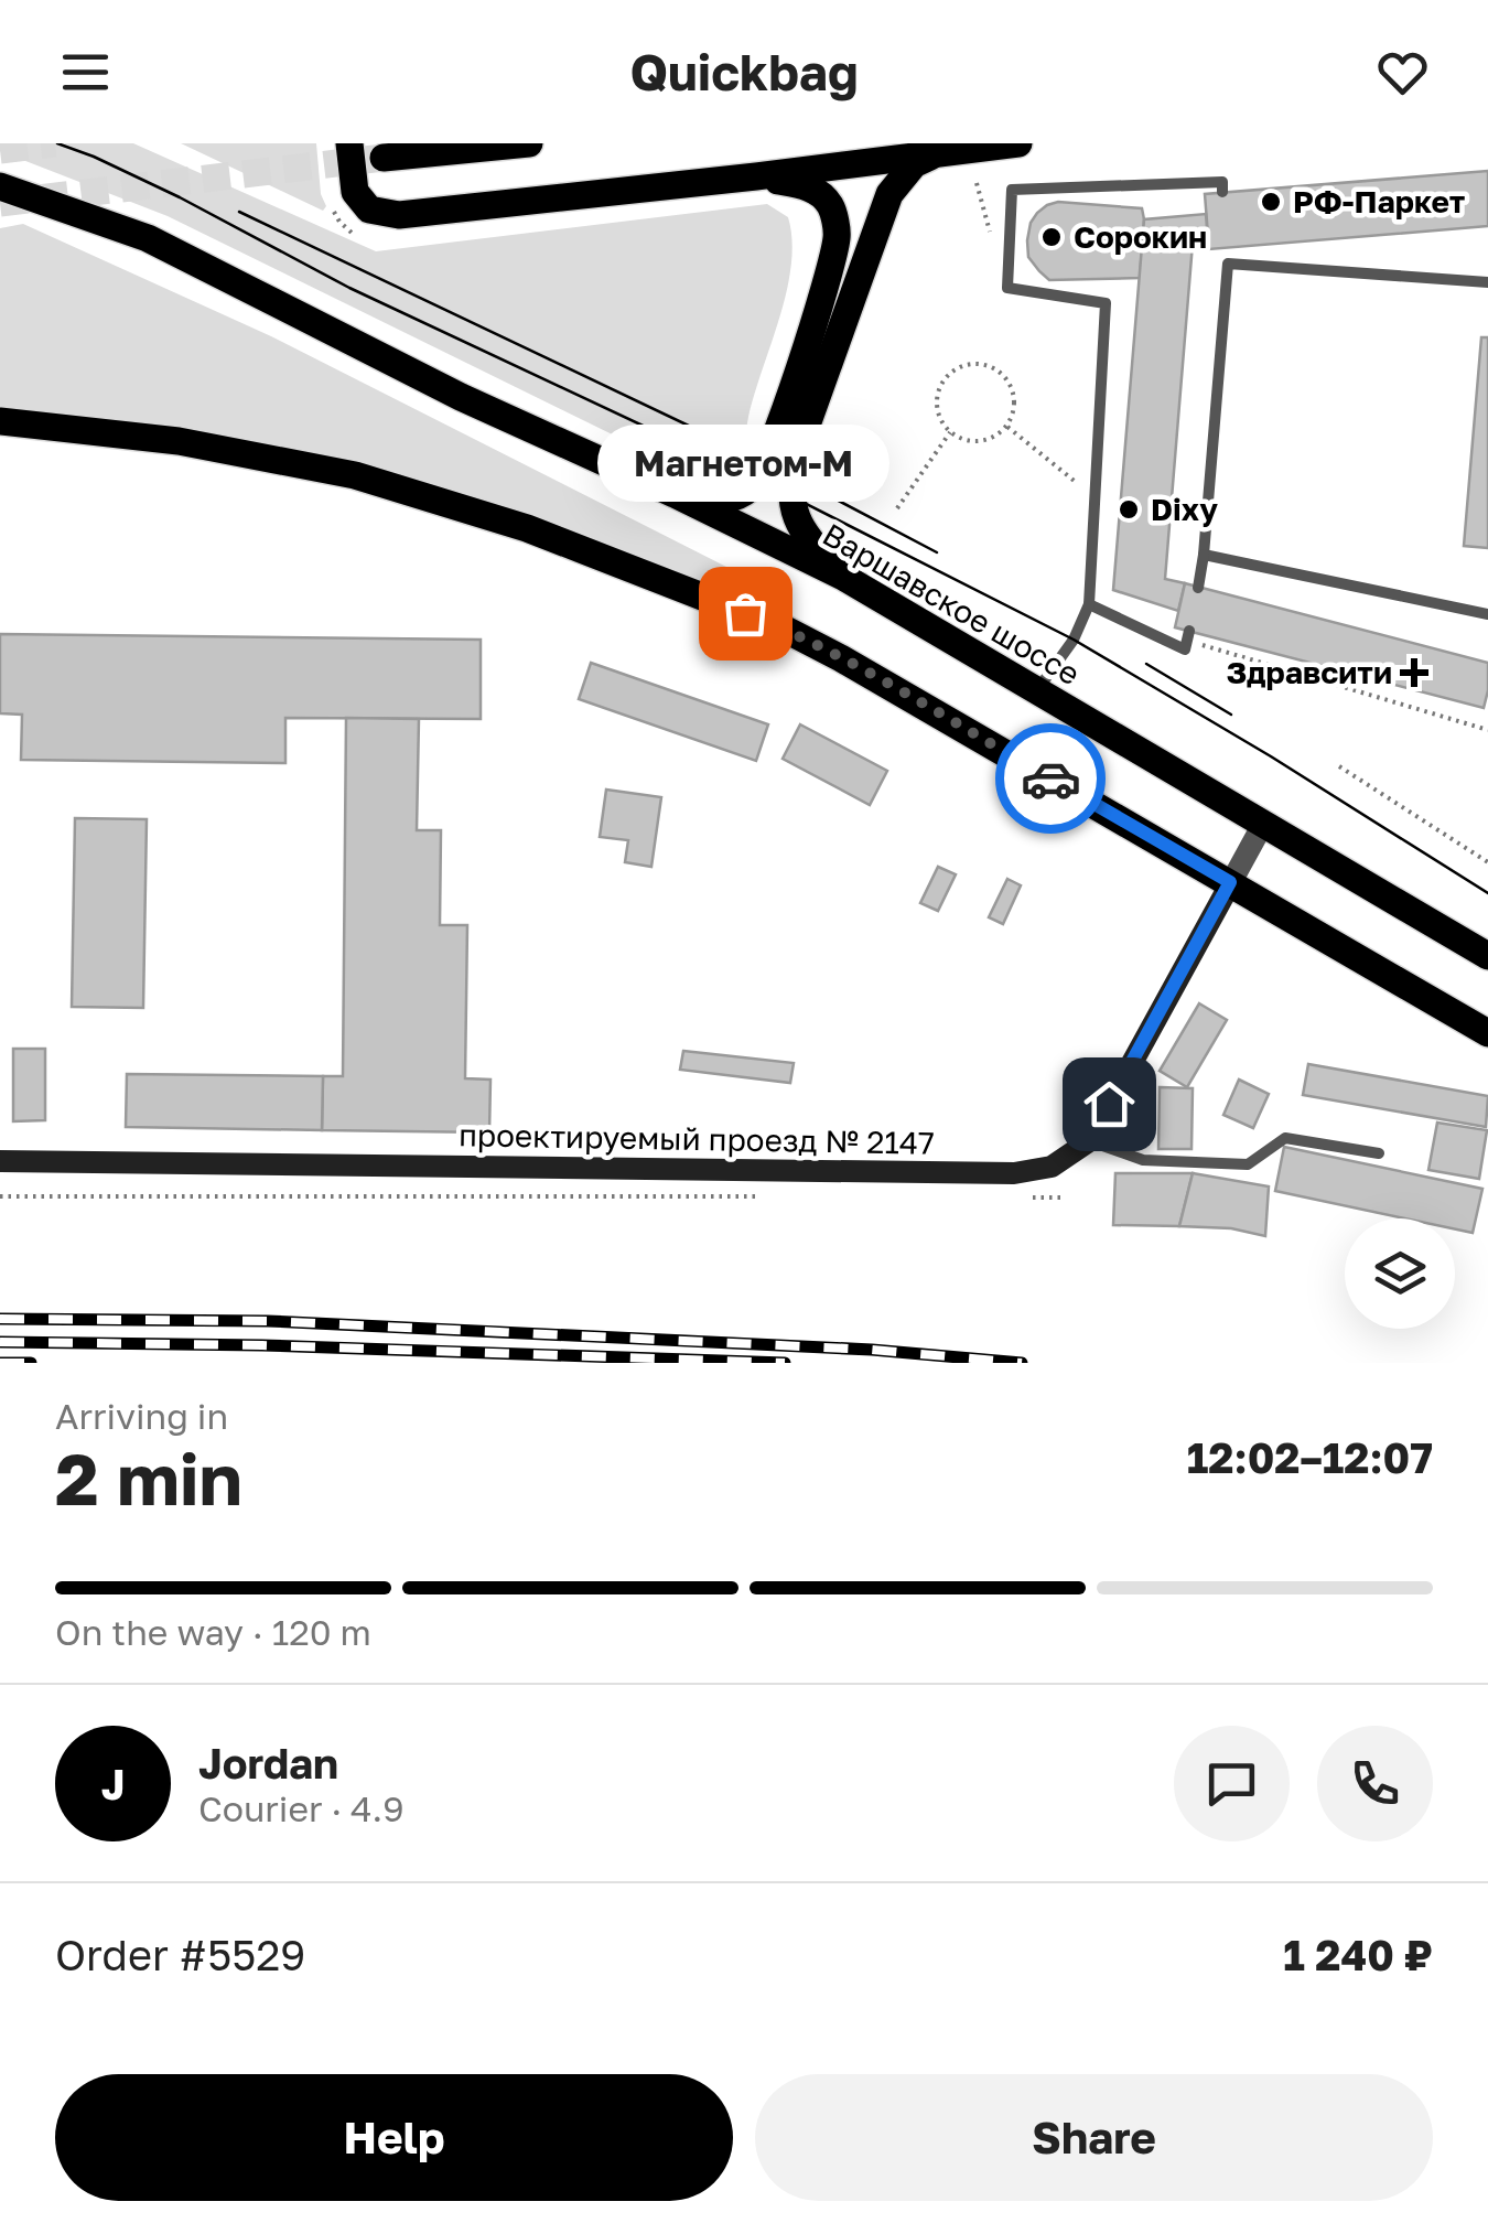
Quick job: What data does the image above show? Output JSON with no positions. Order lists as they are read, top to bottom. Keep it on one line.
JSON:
{"streets":{"main road":["Варшавское шоссе"],"street":["проектируемый проезд № 2147"]},"places":{"other":["РФ-Паркет","Сорокин","Dixy","Магнетом-М"],"health":["Здравсити"]},"page":{"header":"Quickbag","bubble":"Магнетом-М","heading":["2 min","Arriving in","12:02–12:07"],"panel":["Jordan","Courier · 4.9","Order #5529","1 240 ₽"],"bar":"On the way · 120 m","round":"J","buttons":["Help","Share"]}}
